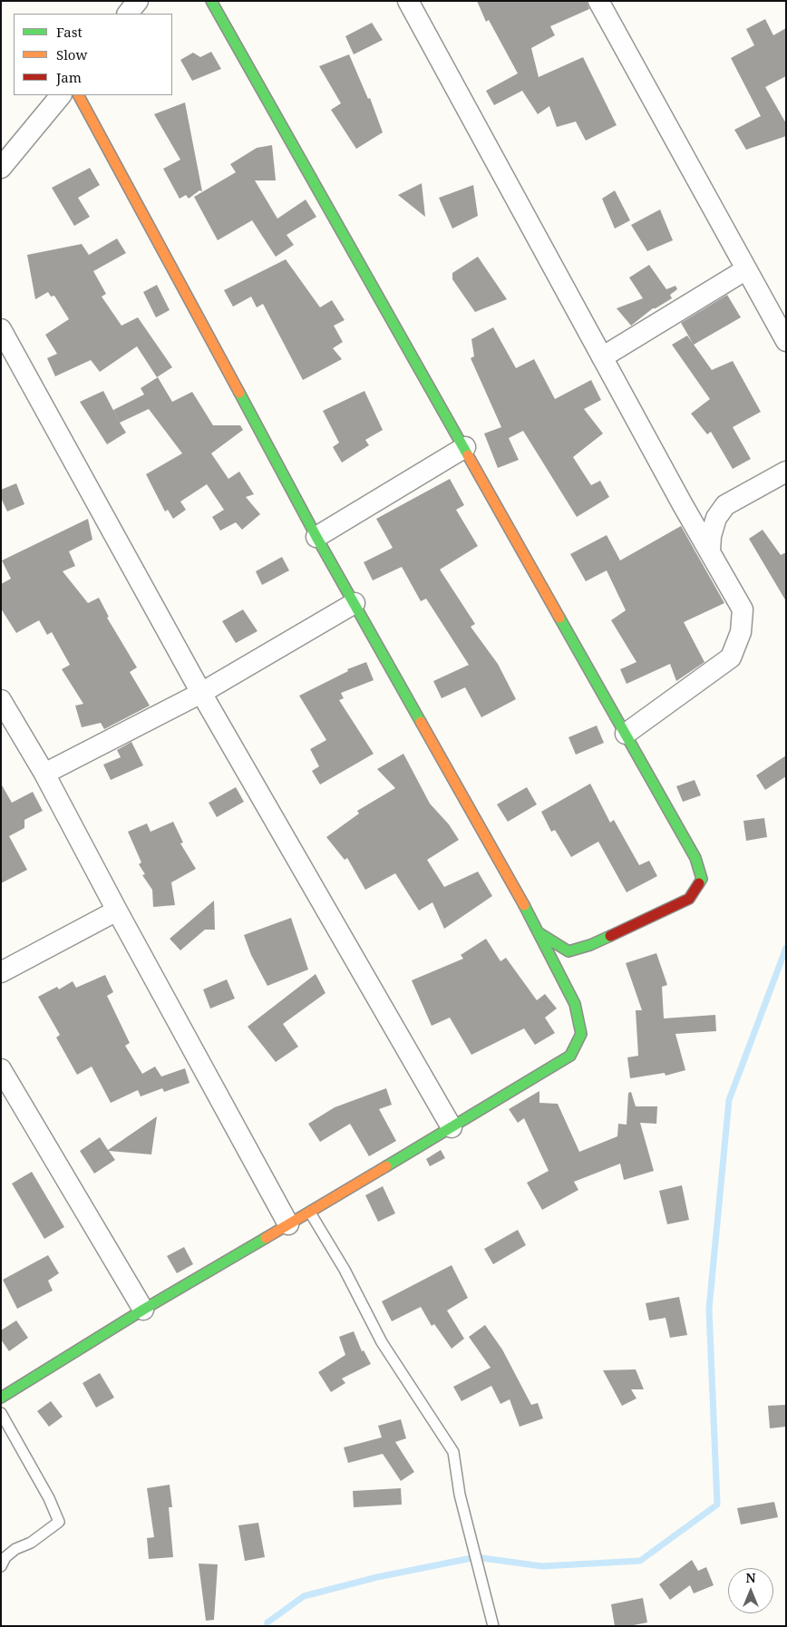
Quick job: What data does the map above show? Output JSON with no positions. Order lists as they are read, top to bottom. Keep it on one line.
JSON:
{"legend":["Fast","Slow","Jam"],"north":"top"}
